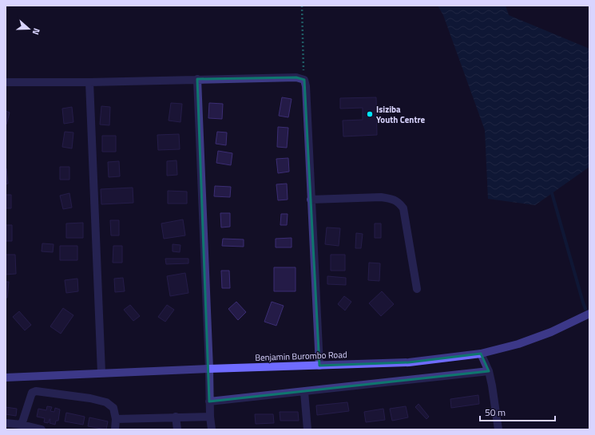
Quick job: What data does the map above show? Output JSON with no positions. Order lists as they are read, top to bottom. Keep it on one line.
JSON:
{"streets":{"street":["Benjamin Burombo Road"]},"places":["Isiziba Youth Centre"],"scale_bar":"50 m","north":"right"}
